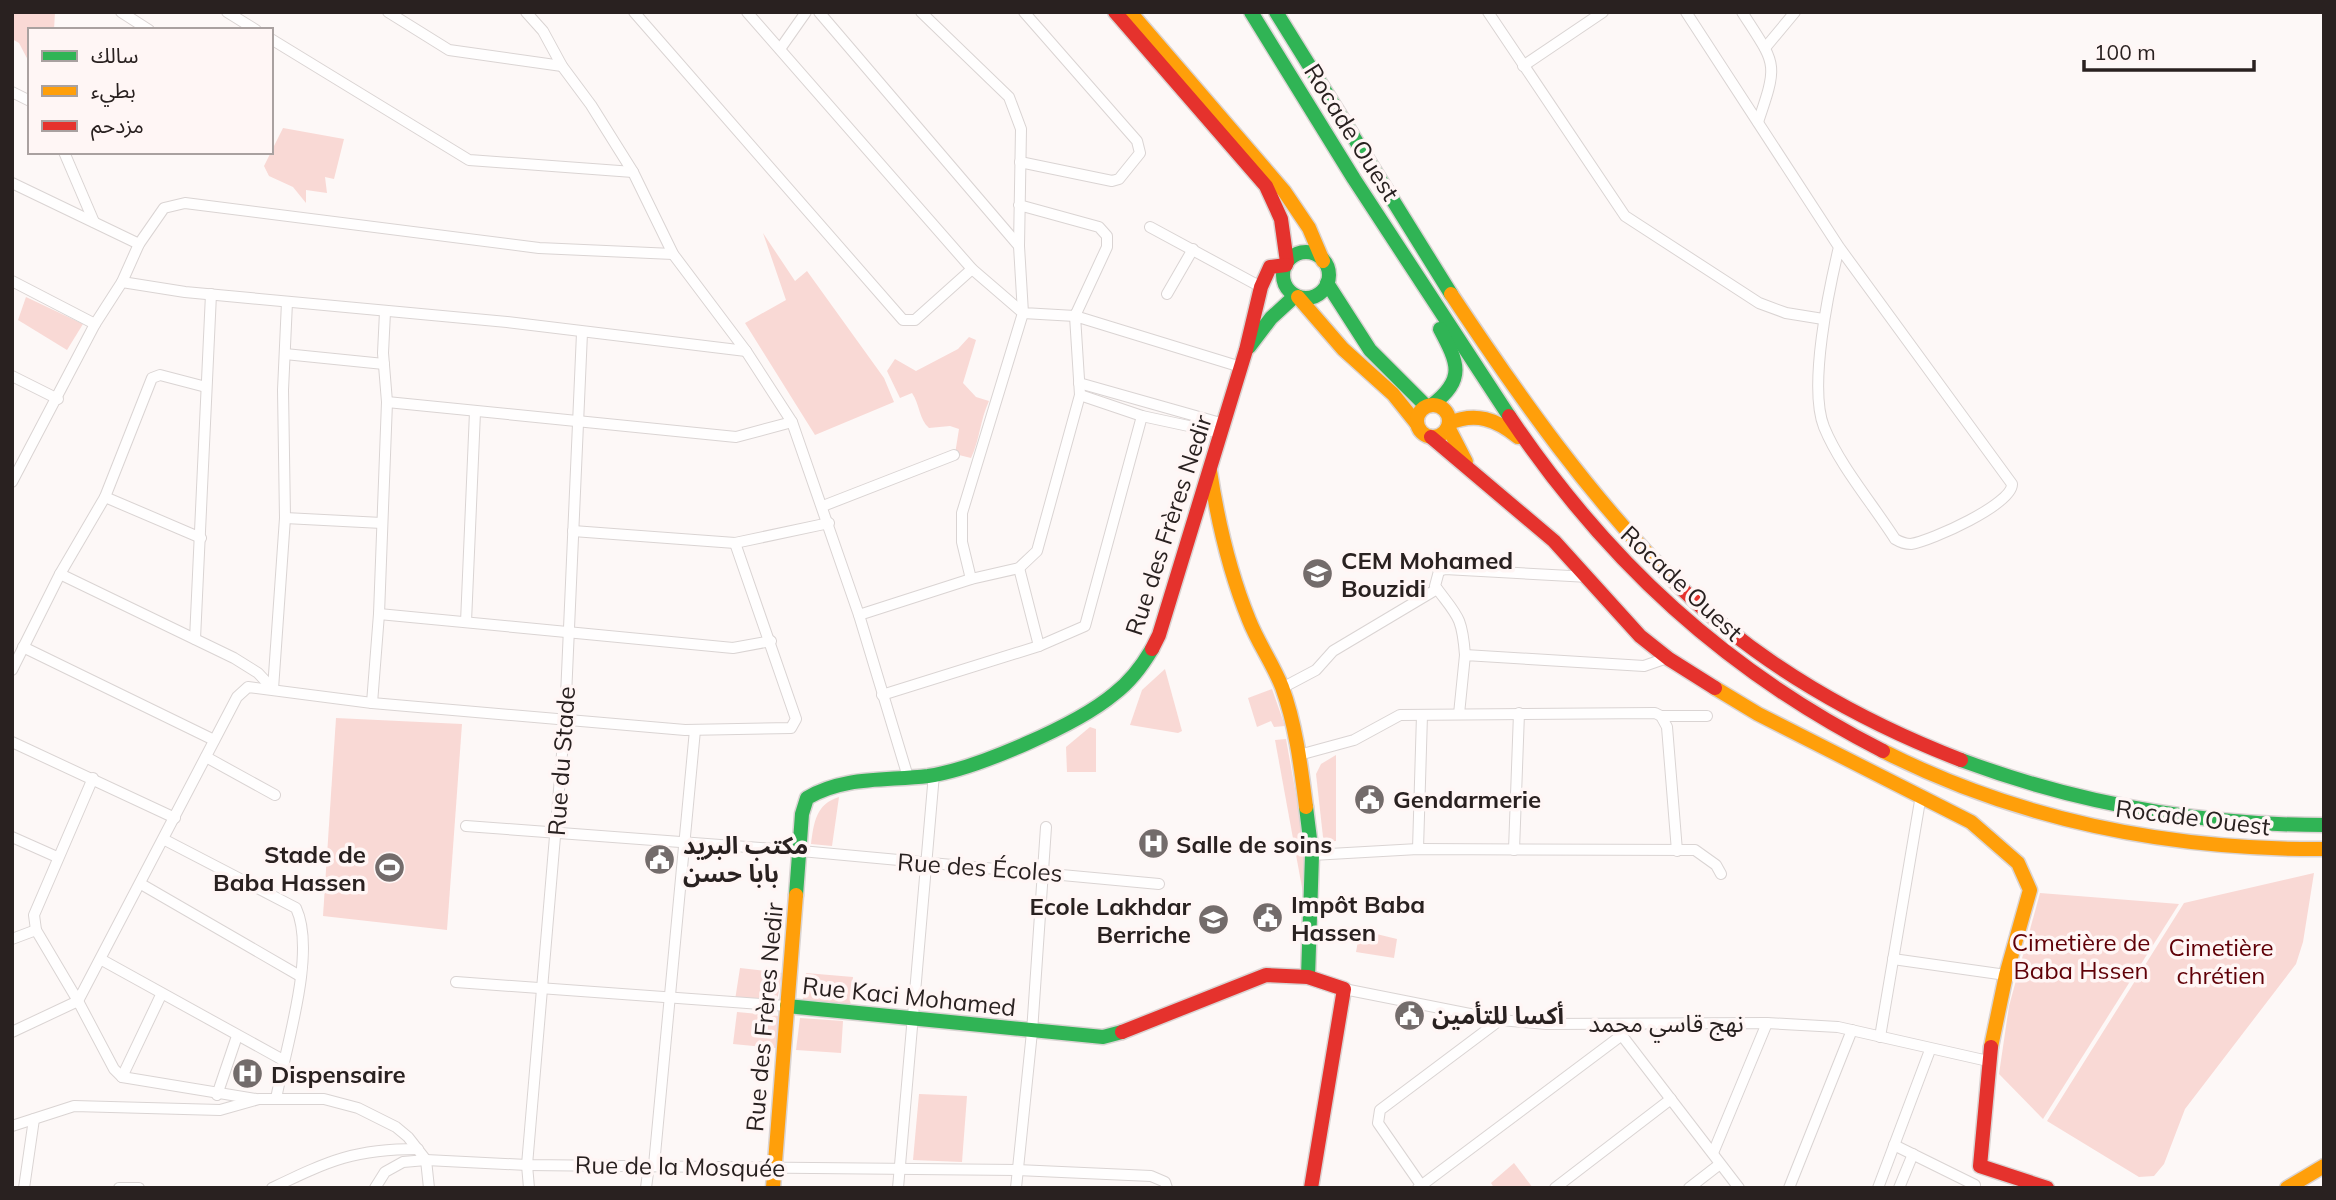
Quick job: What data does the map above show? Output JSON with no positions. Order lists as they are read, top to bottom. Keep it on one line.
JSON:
{"streets":{"main road":["Rocade Ouest","Rue des Frères Nedir","Rue Kaci Mohamed"],"street":["Rue du Stade","Rue des Écoles","نهج قاسي محمد","Rue de la Mosquée"]},"crossings":[["Rue des Frères Nedir","Rue des Écoles"],["Rue des Frères Nedir","Rue Kaci Mohamed"],["Rue des Frères Nedir","Rue de la Mosquée"],["Rue du Stade","Rue des Écoles"],["Rue du Stade","Rue Kaci Mohamed"],["Rue du Stade","Rue de la Mosquée"],["Rue Kaci Mohamed","نهج قاسي محمد"]],"parks":["Cimetière de Baba Hssen","Cimetière chrétien"],"places":{"school or university":["CEM Mohamed Bouzidi","Ecole Lakhdar Berriche"],"public building":["Gendarmerie","مكتب البريد بابا حسن","Impôt Baba Hassen","أكسا للتأمين"],"hospital":["Salle de soins","Dispensaire"],"sports":["Stade de Baba Hassen"]},"legend":["سالك","بطيء","مزدحم"],"scale_bar":"100 m"}
